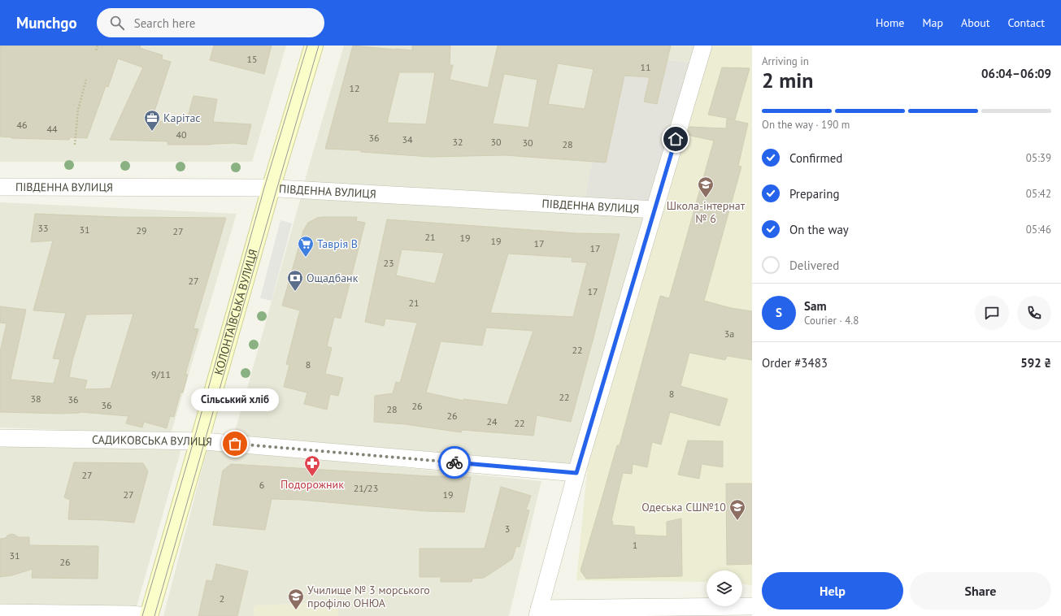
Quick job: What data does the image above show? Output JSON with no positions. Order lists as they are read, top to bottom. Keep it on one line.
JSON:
{"streets":{"main road":["КОЛОНТАЇВСЬКА ВУЛИЦЯ"],"street":["ПІВДЕННА ВУЛИЦЯ","САДИКОВСЬКА ВУЛИЦЯ"]},"crossings":[["ПІВДЕННА ВУЛИЦЯ","КОЛОНТАЇВСЬКА ВУЛИЦЯ"],["КОЛОНТАЇВСЬКА ВУЛИЦЯ","САДИКОВСЬКА ВУЛИЦЯ"]],"places":{"office":["Карітас"],"school or university":["Школа-інтернат № 6","Одеська СШ№10","Училище № 3 морського профілю ОНЮА"],"supermarket":["Таврія В"],"bank":["Ощадбанк"],"other":["Сільський хліб"],"pharmacy":["Подорожник"]},"house_numbers":["15","11","12","46","44","40","36","34","32","30","30","28","33","31","29","27","21","19","19","17","17","23","27","17","21","3а","22","8","9/11","8","22","38","36","36","26","28","26","24","22","27","6","21/23","27","19","3","1","31","26","2"],"page":{"header":"Munchgo","search":"Search here","nav":["Home","Map","About","Contact"],"heading":["2 min","Arriving in","06:04–06:09"],"panel":["Sam","Courier · 4.8","Order #3483","592 ₴"],"bar":"On the way · 190 m","list":[["Confirmed","05:39"],["Preparing","05:42"],["On the way","05:46"],"Delivered"],"round":"S","bubble":"Сільський хліб","buttons":["Help","Share"]}}
